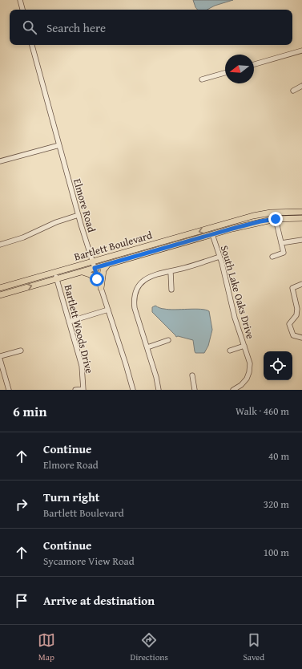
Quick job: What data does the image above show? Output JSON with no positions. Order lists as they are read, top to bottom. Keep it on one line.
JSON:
{"streets":{"main road":["Bartlett Boulevard"],"street":["Elmore Road","South Lake Oaks Drive","Bartlett Woods Drive"]},"crossings":[["Elmore Road","Bartlett Boulevard"],["Bartlett Boulevard","South Lake Oaks Drive"],["Bartlett Boulevard","Bartlett Woods Drive"]],"north":"left","page":{"search":"Search here","heading":["6 min","Walk · 460 m"],"list":[["Continue","Elmore Road","40 m"],["Turn right","Bartlett Boulevard","320 m"],["Continue","Sycamore View Road","100 m"],"Arrive at destination"],"nav":["Map","Directions","Saved"]}}
